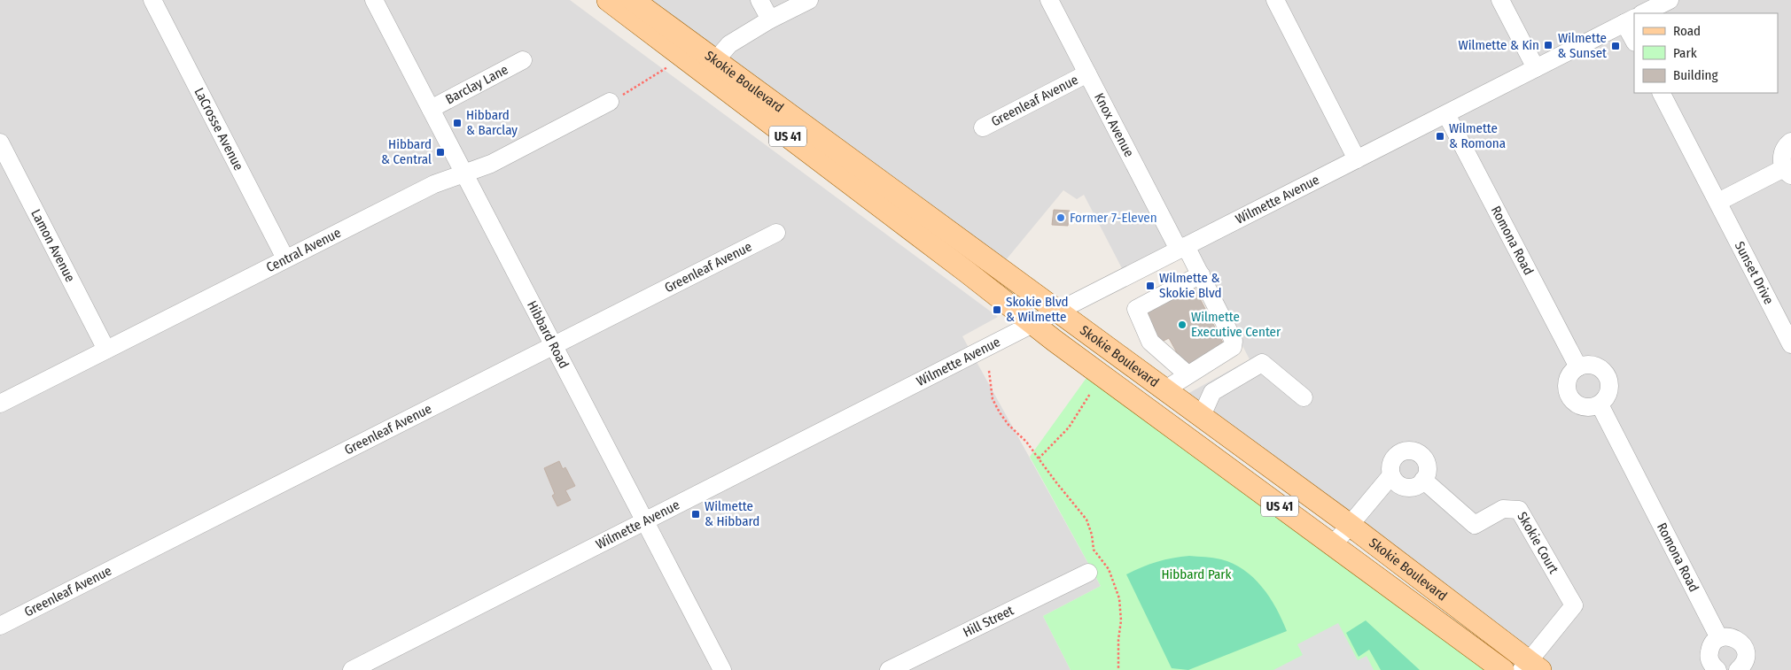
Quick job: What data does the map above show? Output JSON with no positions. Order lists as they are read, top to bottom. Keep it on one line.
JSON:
{"streets":{"main road":["Skokie Boulevard","US 41"],"street":["Barclay Lane","Greenleaf Avenue","Knox Avenue","LaCrosse Avenue","Wilmette Avenue","Romona Road","Lamon Avenue","Central Avenue","Sunset Drive","Hibbard Road","Skokie Court","Hill Street"]},"crossings":[["Skokie Boulevard","Wilmette Avenue"],["Skokie Boulevard","Skokie Court"],["Barclay Lane","Hibbard Road"],["Greenleaf Avenue","Knox Avenue"],["Greenleaf Avenue","Hibbard Road"],["Knox Avenue","Wilmette Avenue"],["LaCrosse Avenue","Central Avenue"],["Wilmette Avenue","Romona Road"],["Wilmette Avenue","Hibbard Road"],["Lamon Avenue","Central Avenue"],["Central Avenue","Hibbard Road"]],"parks":["Hibbard Park"],"places":{"transit":["Wilmette & Kin","Wilmette & Sunset","Hibbard & Barclay","Wilmette & Romona","Hibbard & Central","Wilmette & Skokie Blvd","Skokie Blvd & Wilmette","Wilmette & Hibbard"],"other":["Former 7-Eleven","Wilmette Executive Center"]},"legend":["Road","Park","Building"]}
